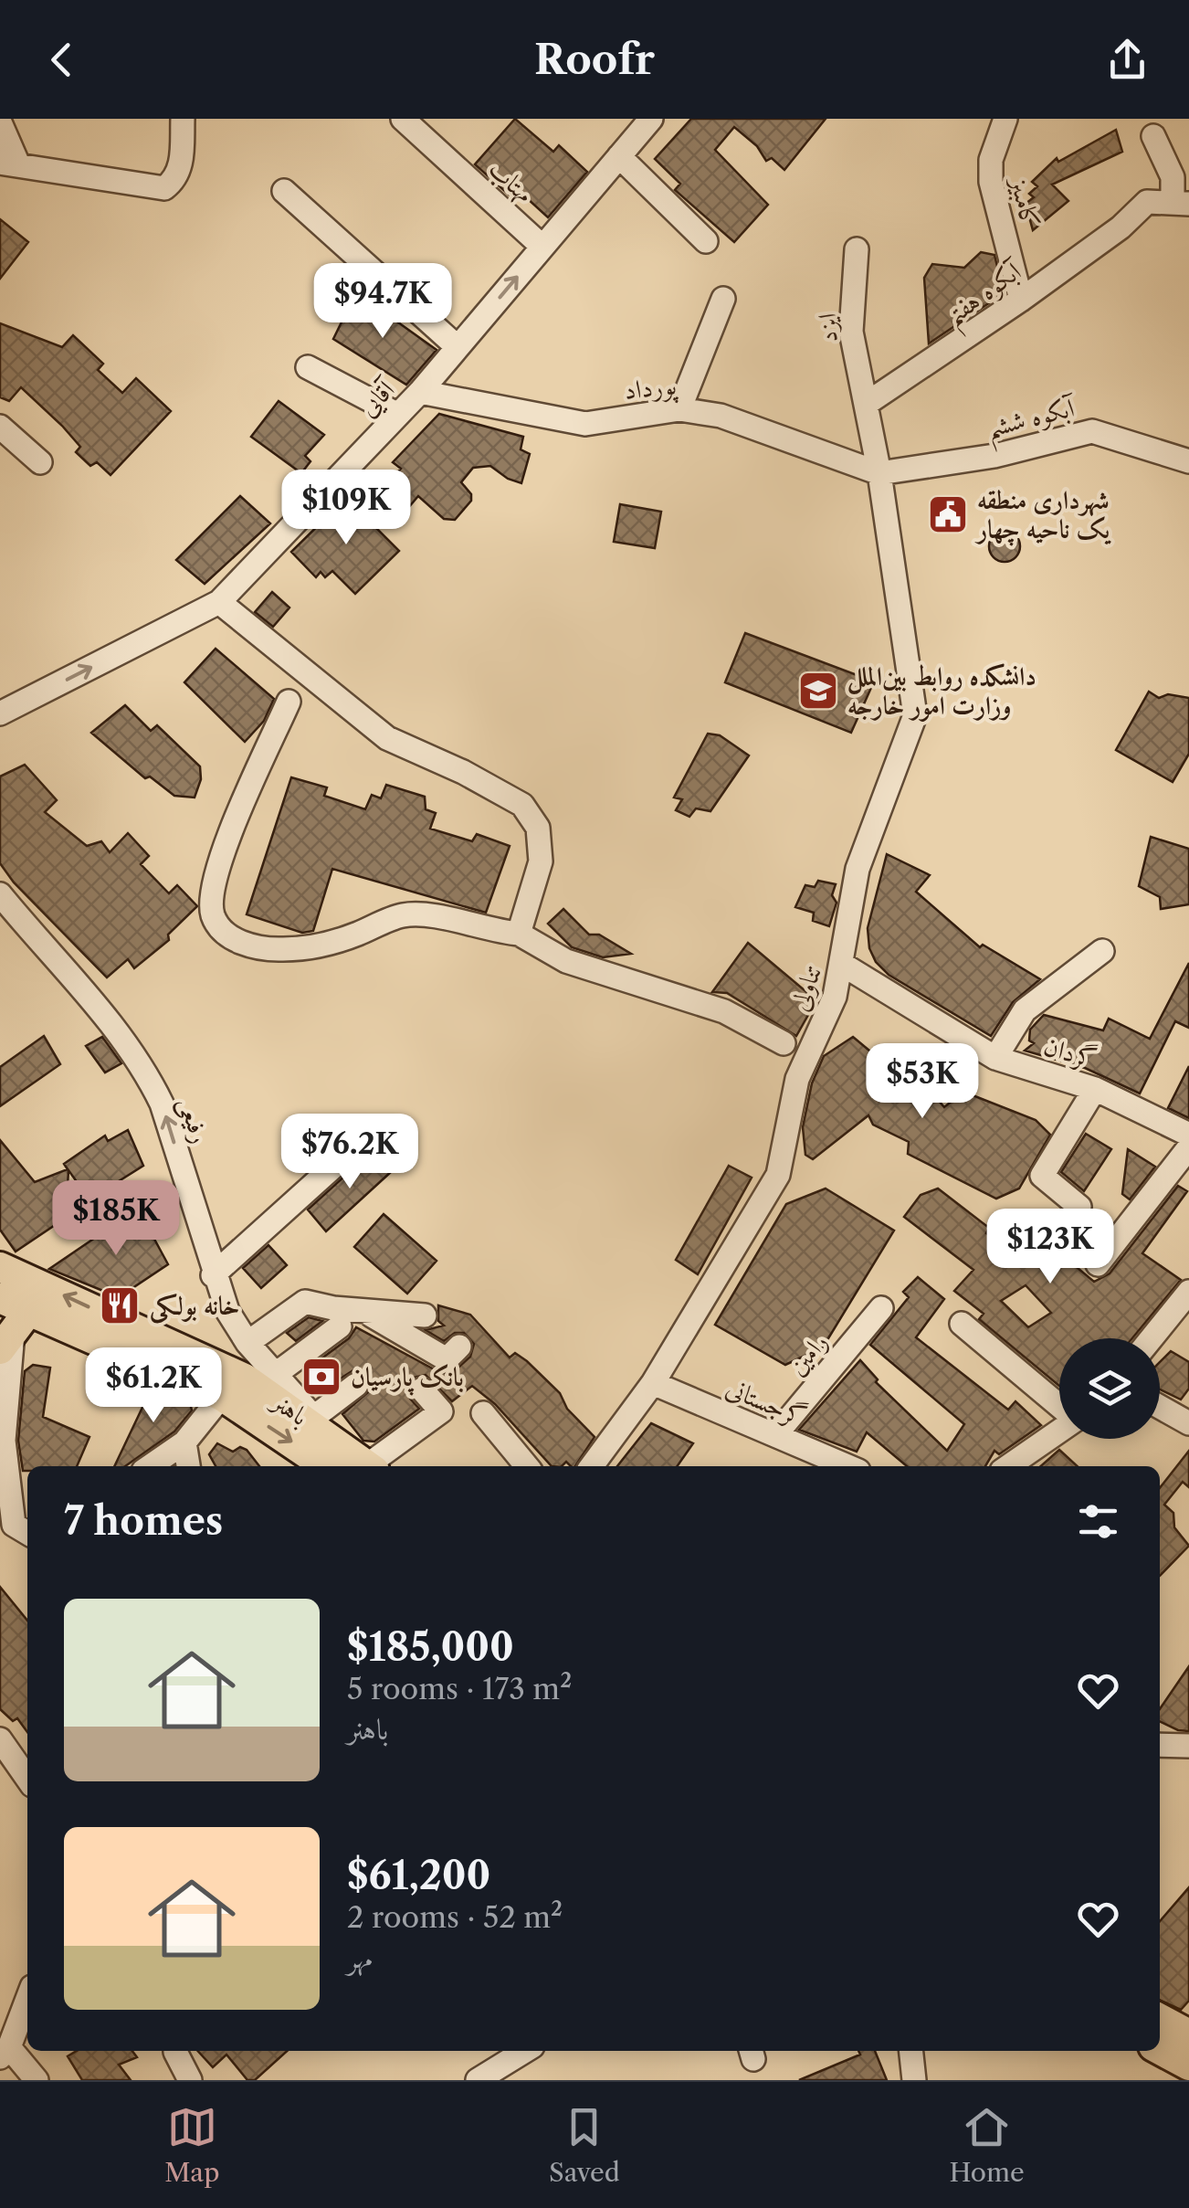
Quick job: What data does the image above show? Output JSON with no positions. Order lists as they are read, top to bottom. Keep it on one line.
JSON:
{"streets":{"main road":["باهنر"],"street":["مهتاب","کامبیز","آبکوه هفتم","ایزد","پورداد","آقایی","آبکوه ششم","تناولی","گردان","رفیعی","رامین","گرجستانی"]},"crossings":[["مهتاب","آقایی"],["کامبیز","آبکوه هفتم"],["آبکوه هفتم","ایزد"],["پورداد","آقایی"],["پورداد","آبکوه ششم"],["پورداد","تناولی"],["آبکوه ششم","تناولی"],["تناولی","گردان"],["تناولی","گرجستانی"],["رفیعی","باهنر"],["رامین","گرجستانی"]],"one_way":["آقایی","رفیعی"],"places":{"public building":["شهرداری منطقه یک ناحیه چهار"],"school or university":["دانشکده روابط بین‌الملل وزارت امور خارجه"],"restaurant":["خانه بولکی"],"bank":["بانک پارسیان"]},"page":{"header":"Roofr","price":["$94.7K","$109K","$53K","$76.2K","$185K","$123K","$61.2K"],"heading":"7 homes","list":[{"name":"$185,000","note":"5 rooms · 173 m² · باهنر"},{"name":"$61,200","note":"2 rooms · 52 m² · مهر"}],"tabs":["Map","Saved","Home"]}}
